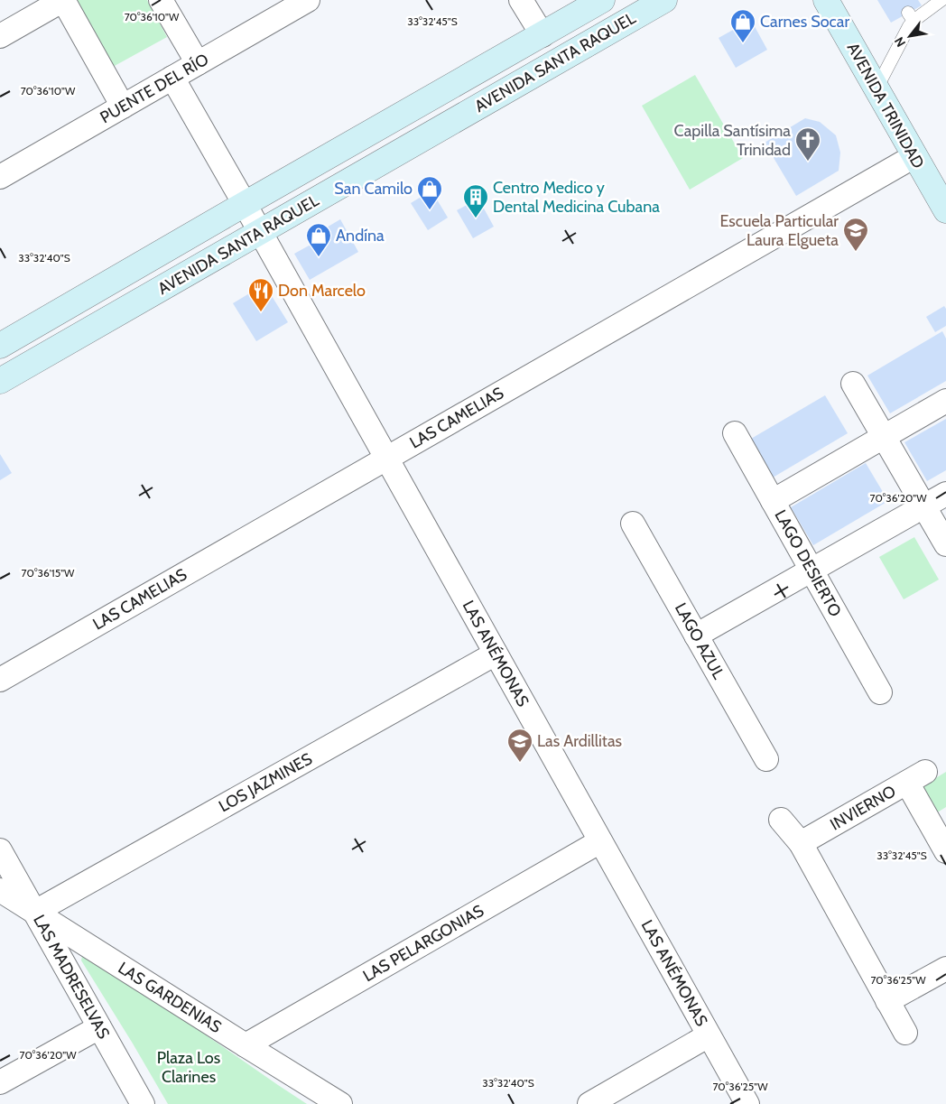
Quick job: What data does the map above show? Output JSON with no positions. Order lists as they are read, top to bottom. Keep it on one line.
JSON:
{"streets":{"main road":["AVENIDA SANTA RAQUEL","AVENIDA TRINIDAD"],"street":["PUENTE DEL RÍO","LAS CAMELIAS","LAGO DESIERTO","LAGO AZUL","LAS ANÉMONAS","LOS JAZMINES","INVIERNO","LAS PELARGONIAS","LAS MADRESELVAS","LAS GARDENIAS"]},"crossings":[["AVENIDA SANTA RAQUEL","LAS ANÉMONAS"],["PUENTE DEL RÍO","LAS ANÉMONAS"],["AVENIDA TRINIDAD","LAS CAMELIAS"],["LAS CAMELIAS","LAS ANÉMONAS"],["LAS ANÉMONAS","LOS JAZMINES"],["LAS ANÉMONAS","LAS PELARGONIAS"],["LOS JAZMINES","LAS MADRESELVAS"],["LOS JAZMINES","LAS GARDENIAS"],["LAS PELARGONIAS","LAS GARDENIAS"],["LAS MADRESELVAS","LAS GARDENIAS"]],"parks":["Plaza Los Clarines"],"places":{"shop":["Carnes Socar","San Camilo","Andína"],"church":["Capilla Santísima Trinidad"],"building":["Centro Medico y Dental Medicina Cubana"],"school or university":["Escuela Particular Laura Elgueta","Las Ardillitas"],"restaurant":["Don Marcelo"]},"north":"bottom left","coordinates":["70°36'10\"W","33°32'45\"S","33°32'40\"S","70°36'20\"W","70°36'15\"W","70°36'25\"W"]}
